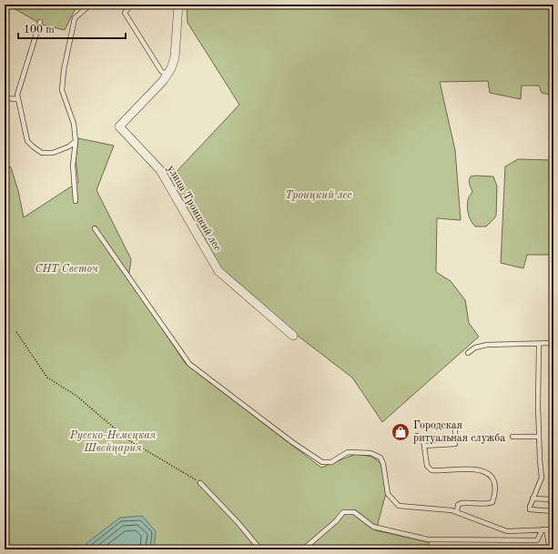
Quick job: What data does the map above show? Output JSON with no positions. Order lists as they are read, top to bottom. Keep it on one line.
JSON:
{"streets":{"street":["улица Троицкий лес"]},"parks":["Троицкий лес","СНТ Светоч","Русско-Немецкая Швейцария"],"places":{"shop":["Городская ритуальная служба"]},"scale_bar":"100 m"}
